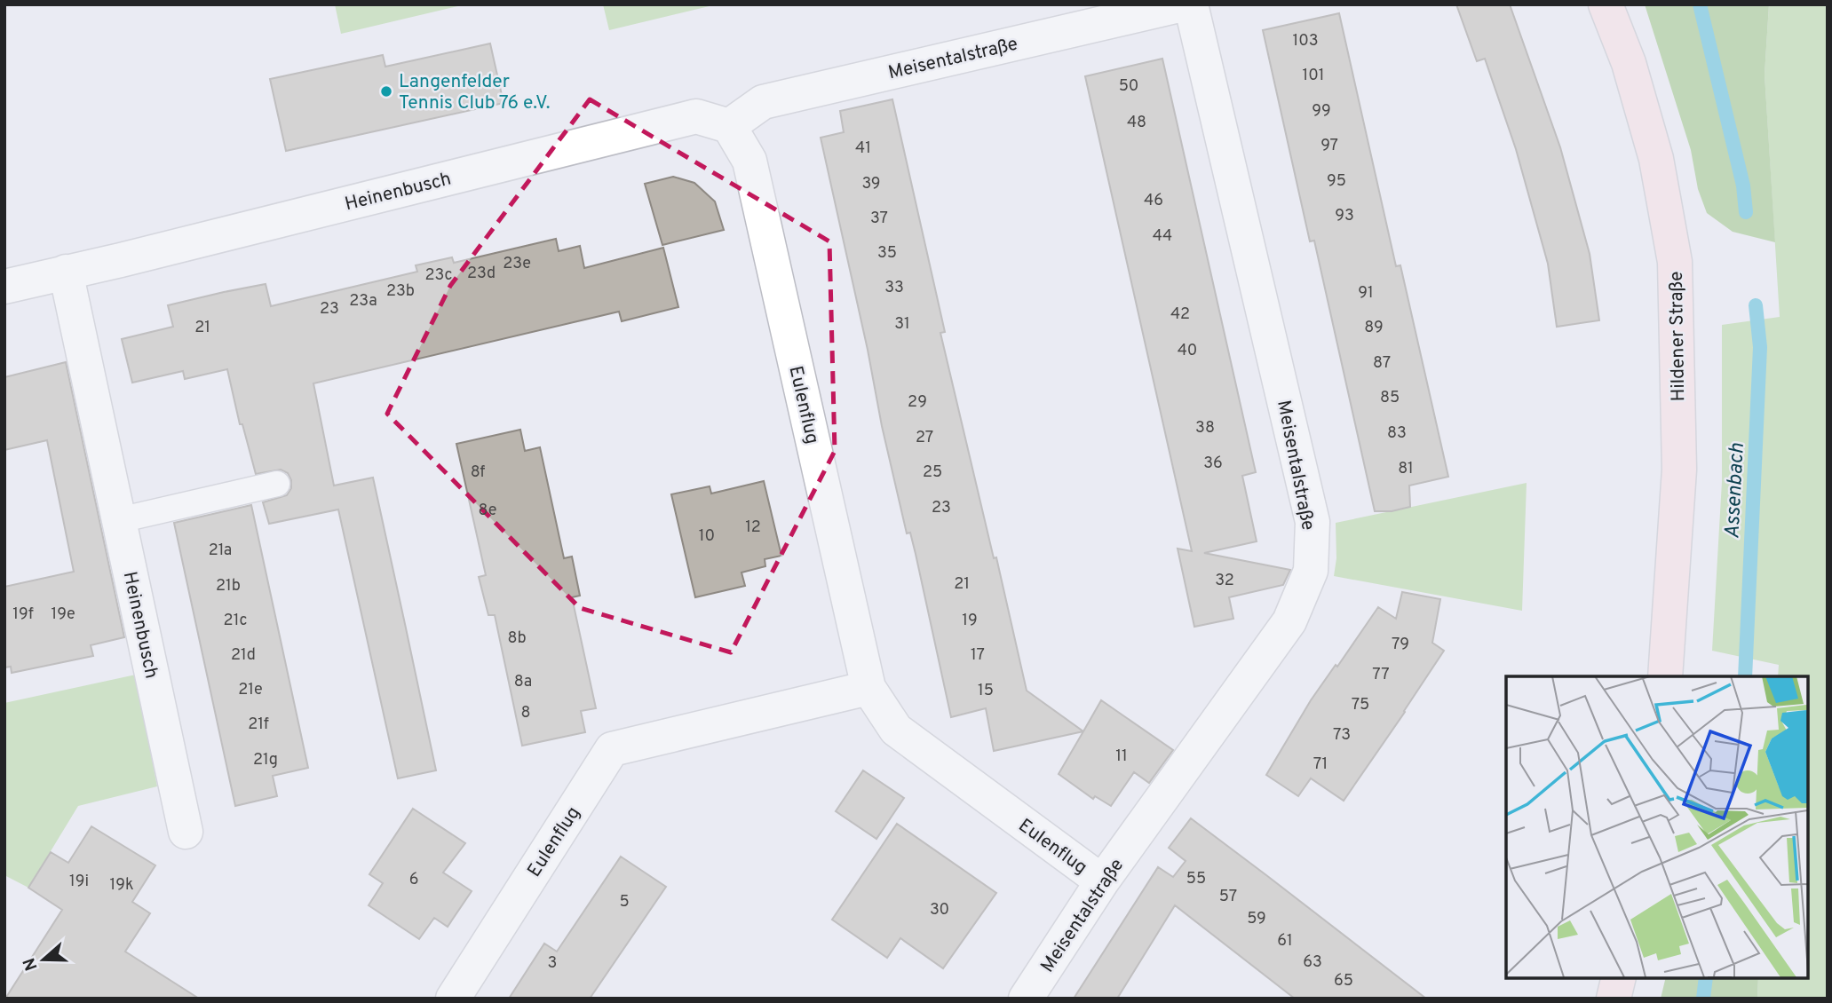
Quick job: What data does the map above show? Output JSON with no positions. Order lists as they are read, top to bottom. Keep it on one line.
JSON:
{"streets":{"main road":["Hildener Straße"],"street":["Meisentalstraße","Heinenbusch","Eulenflug"]},"crossings":[["Meisentalstraße","Heinenbusch"],["Meisentalstraße","Eulenflug"],["Heinenbusch","Eulenflug"]],"water":["Assenbach"],"places":["Langenfelder Tennis Club 76 e.V."],"house_numbers":["103","101","50","99","48","97","41","95","39","46","93","37","44","35","23e","23d","23c","33","23b","91","23a","23","42","31","21","89","40","87","85","29","38","83","27","36","81","8f","25","23","8e","12","10","21a","32","21","21b","19f","19e","21c","19","8b","79","21d","17","77","8a","21e","15","75","8","21f","73","11","21g","71","55","6","19i","19k","57","5","30","59","61","63","3","65"],"north":"left"}
